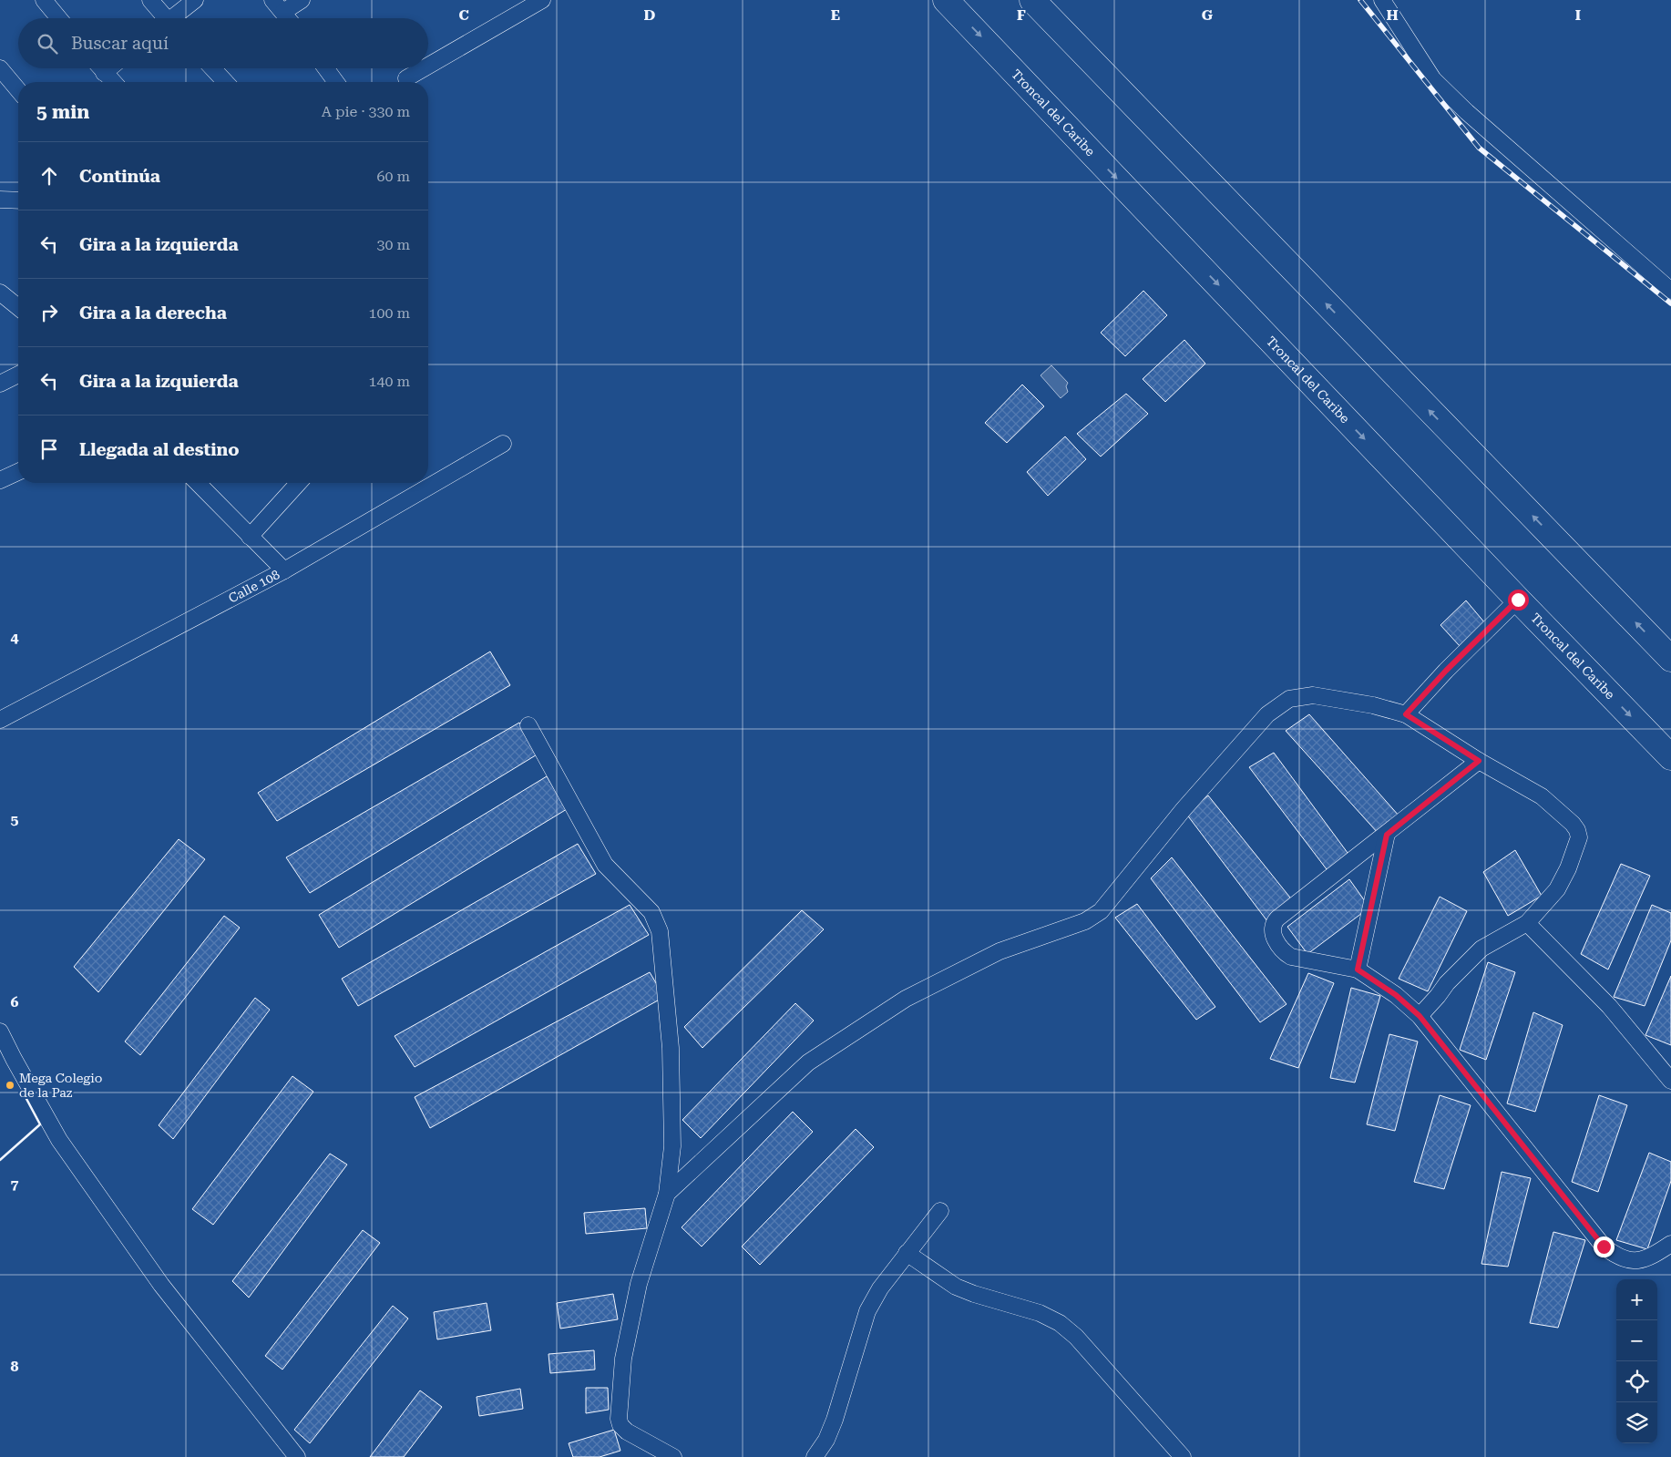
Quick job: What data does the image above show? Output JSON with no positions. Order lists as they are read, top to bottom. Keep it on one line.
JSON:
{"streets":{"highway":["Troncal del Caribe"],"street":["Calle 108"]},"places":["Mega Colegio de la Paz"],"page":{"search":"Buscar aquí","heading":["5 min","A pie · 330 m"],"list":[["Continúa","60 m"],["Gira a la izquierda","30 m"],["Gira a la derecha","100 m"],["Gira a la izquierda","140 m"],"Llegada al destino"],"map_buttons":["+","−"]},"grid":{"columns":["C","D","E","F","G","H","I"],"rows":["4","5","6","7","8"]}}
